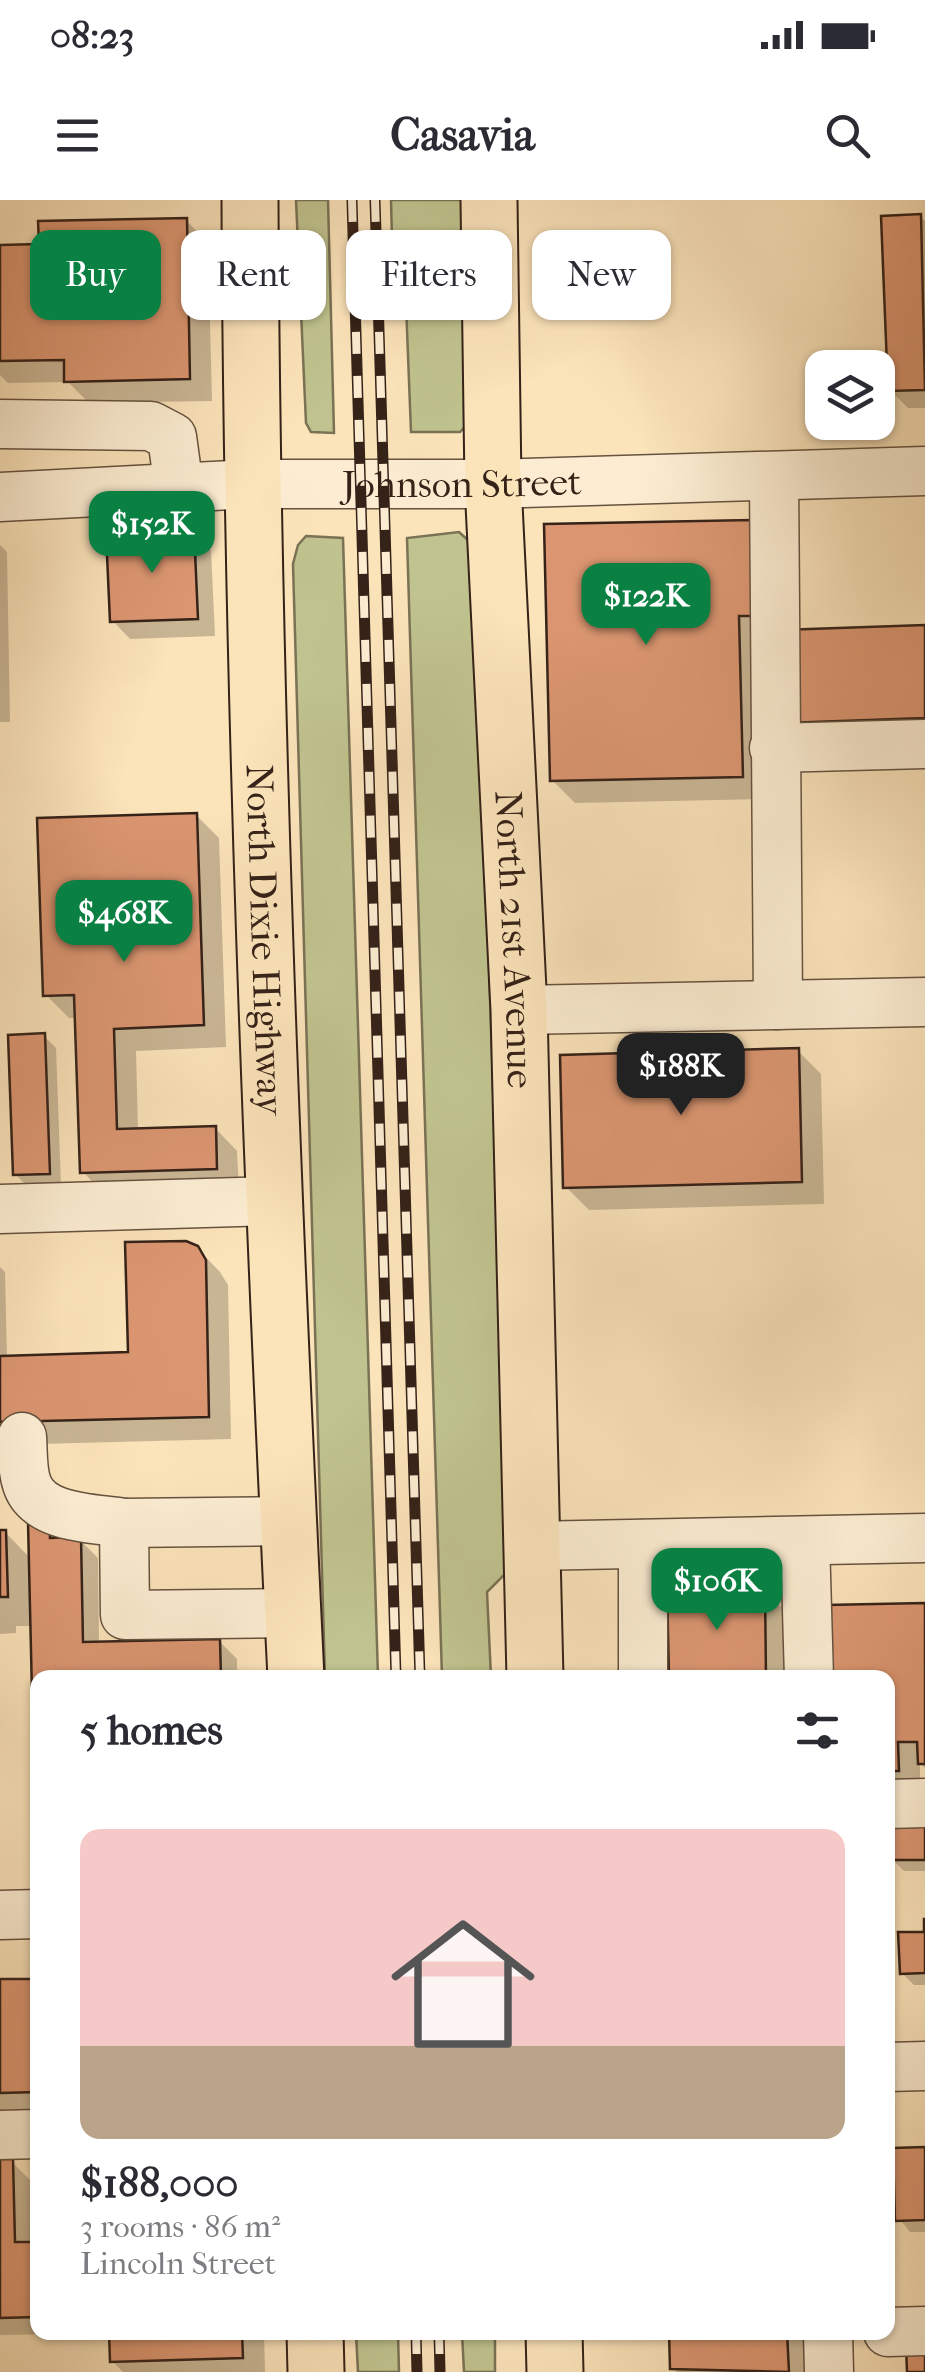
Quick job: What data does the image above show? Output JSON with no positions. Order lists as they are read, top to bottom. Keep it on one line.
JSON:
{"streets":{"main road":["North Dixie Highway","North 21st Avenue"],"street":["Johnson Street"]},"crossings":[["Johnson Street","North Dixie Highway"],["Johnson Street","North 21st Avenue"]],"page":{"status":"08:23","header":"Casavia","chip":["Buy","Rent","Filters","New"],"price":["$152K","$122K","$468K","$188K","$106K"],"heading":"5 homes","list":[{"name":"$188,000","note":"3 rooms · 86 m² · Lincoln Street"}]}}
